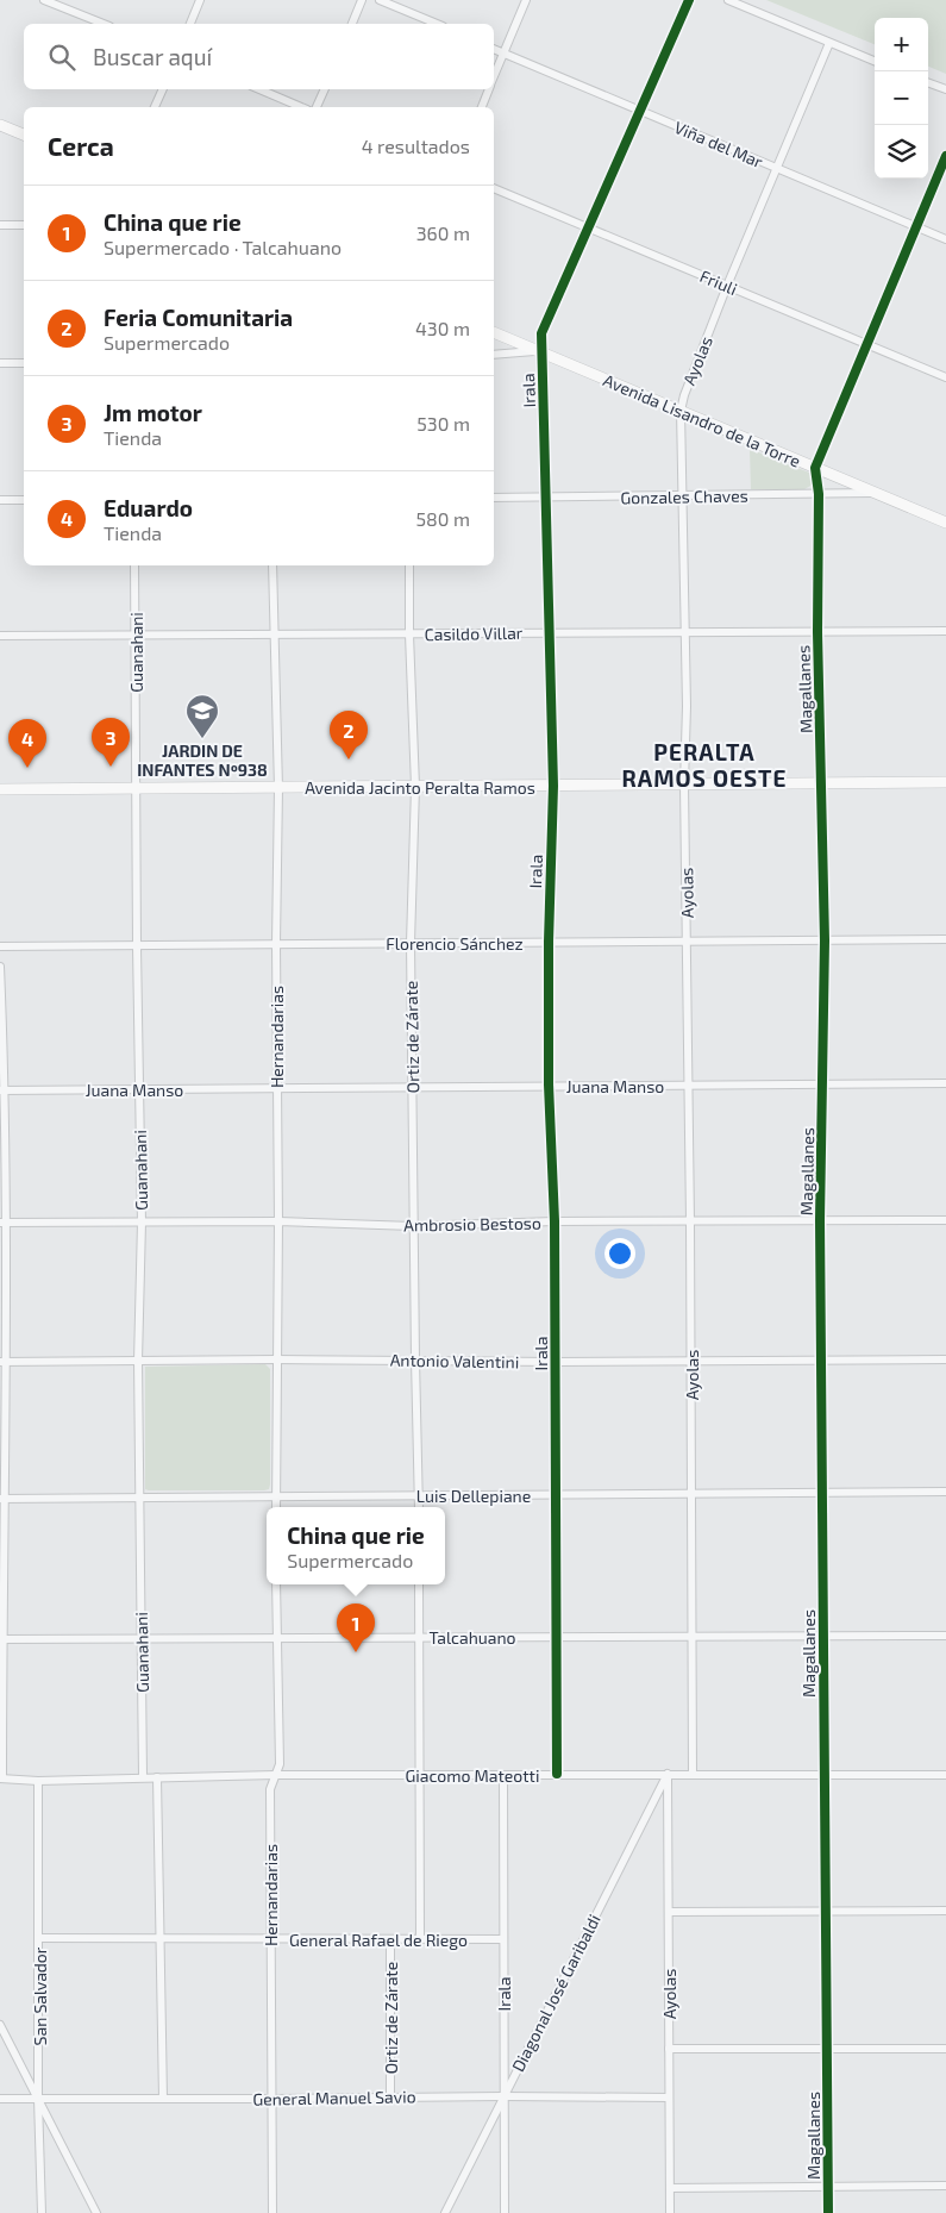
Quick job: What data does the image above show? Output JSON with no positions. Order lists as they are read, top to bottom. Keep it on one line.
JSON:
{"streets":{"main road":["Avenida Lisandro de la Torre","Avenida Jacinto Peralta Ramos"],"street":["Viña del Mar","Friuli","Ayolas","Irala","Gonzales Chaves","Casildo Villar","Guanahani","Magallanes","Florencio Sánchez","Hernandarias","Ortiz de Zárate","Juana Manso","Ambrosio Bestoso","Antonio Valentini","Luis Dellepiane","Talcahuano","Giacomo Mateotti","General Rafael de Riego","Diagonal José Garibaldi","San Salvador","General Manuel Savio"]},"crossings":[["Viña del Mar","Ayolas"],["Viña del Mar","Irala"],["Friuli","Ayolas"],["Friuli","Irala"],["Ayolas","Avenida Lisandro de la Torre"],["Ayolas","Gonzales Chaves"],["Ayolas","Casildo Villar"],["Ayolas","Avenida Jacinto Peralta Ramos"],["Ayolas","Florencio Sánchez"],["Ayolas","Juana Manso"],["Ayolas","Ambrosio Bestoso"],["Ayolas","Antonio Valentini"],["Ayolas","Luis Dellepiane"],["Ayolas","Talcahuano"],["Ayolas","Giacomo Mateotti"],["Ayolas","Diagonal José Garibaldi"],["Ayolas","General Manuel Savio"],["Irala","Avenida Lisandro de la Torre"],["Irala","Gonzales Chaves"],["Irala","Casildo Villar"],["Irala","Avenida Jacinto Peralta Ramos"],["Irala","Florencio Sánchez"],["Irala","Juana Manso"],["Irala","Ambrosio Bestoso"],["Irala","Antonio Valentini"],["Irala","Luis Dellepiane"],["Irala","Talcahuano"],["Irala","Giacomo Mateotti"],["Irala","General Rafael de Riego"],["Irala","Diagonal José Garibaldi"],["Irala","General Manuel Savio"],["Avenida Lisandro de la Torre","Gonzales Chaves"],["Avenida Lisandro de la Torre","Magallanes"],["Gonzales Chaves","Magallanes"],["Casildo Villar","Guanahani"],["Casildo Villar","Magallanes"],["Casildo Villar","Hernandarias"],["Casildo Villar","Ortiz de Zárate"],["Guanahani","Avenida Jacinto Peralta Ramos"],["Guanahani","Florencio Sánchez"],["Guanahani","Juana Manso"],["Guanahani","Ambrosio Bestoso"],["Guanahani","Antonio Valentini"],["Guanahani","Luis Dellepiane"],["Guanahani","Talcahuano"],["Guanahani","Giacomo Mateotti"],["Magallanes","Avenida Jacinto Peralta Ramos"],["Magallanes","Florencio Sánchez"],["Magallanes","Juana Manso"],["Magallanes","Ambrosio Bestoso"],["Magallanes","Antonio Valentini"],["Magallanes","Luis Dellepiane"],["Magallanes","Talcahuano"],["Magallanes","Giacomo Mateotti"],["Avenida Jacinto Peralta Ramos","Hernandarias"],["Avenida Jacinto Peralta Ramos","Ortiz de Zárate"],["Florencio Sánchez","Hernandarias"],["Florencio Sánchez","Ortiz de Zárate"],["Hernandarias","Juana Manso"],["Hernandarias","Ambrosio Bestoso"],["Hernandarias","Antonio Valentini"],["Hernandarias","Luis Dellepiane"],["Hernandarias","Talcahuano"],["Hernandarias","Giacomo Mateotti"],["Hernandarias","General Rafael de Riego"],["Hernandarias","General Manuel Savio"],["Ortiz de Zárate","Juana Manso"],["Ortiz de Zárate","Ambrosio Bestoso"],["Ortiz de Zárate","Antonio Valentini"],["Ortiz de Zárate","Luis Dellepiane"],["Ortiz de Zárate","General Rafael de Riego"],["Ortiz de Zárate","General Manuel Savio"],["Giacomo Mateotti","Diagonal José Garibaldi"],["Giacomo Mateotti","San Salvador"],["General Rafael de Riego","San Salvador"],["Diagonal José Garibaldi","General Manuel Savio"],["San Salvador","General Manuel Savio"]],"districts":["PERALTA RAMOS OESTE"],"places":{"school or university":["JARDIN DE INFANTES Nº938"]},"page":{"map_buttons":["+","−"],"search":"Buscar aquí","heading":["Cerca","4 resultados"],"list":[{"mark":"1","name":"China que rie","note":"Supermercado · Talcahuano","value":"360 m"},{"mark":"2","name":"Feria Comunitaria","note":"Supermercado","value":"430 m"},{"mark":"3","name":"Jm motor","note":"Tienda","value":"530 m"},{"mark":"4","name":"Eduardo","note":"Tienda","value":"580 m"}],"pins":["2","3","4","1"],"popup":["China que rie","Supermercado"]}}
